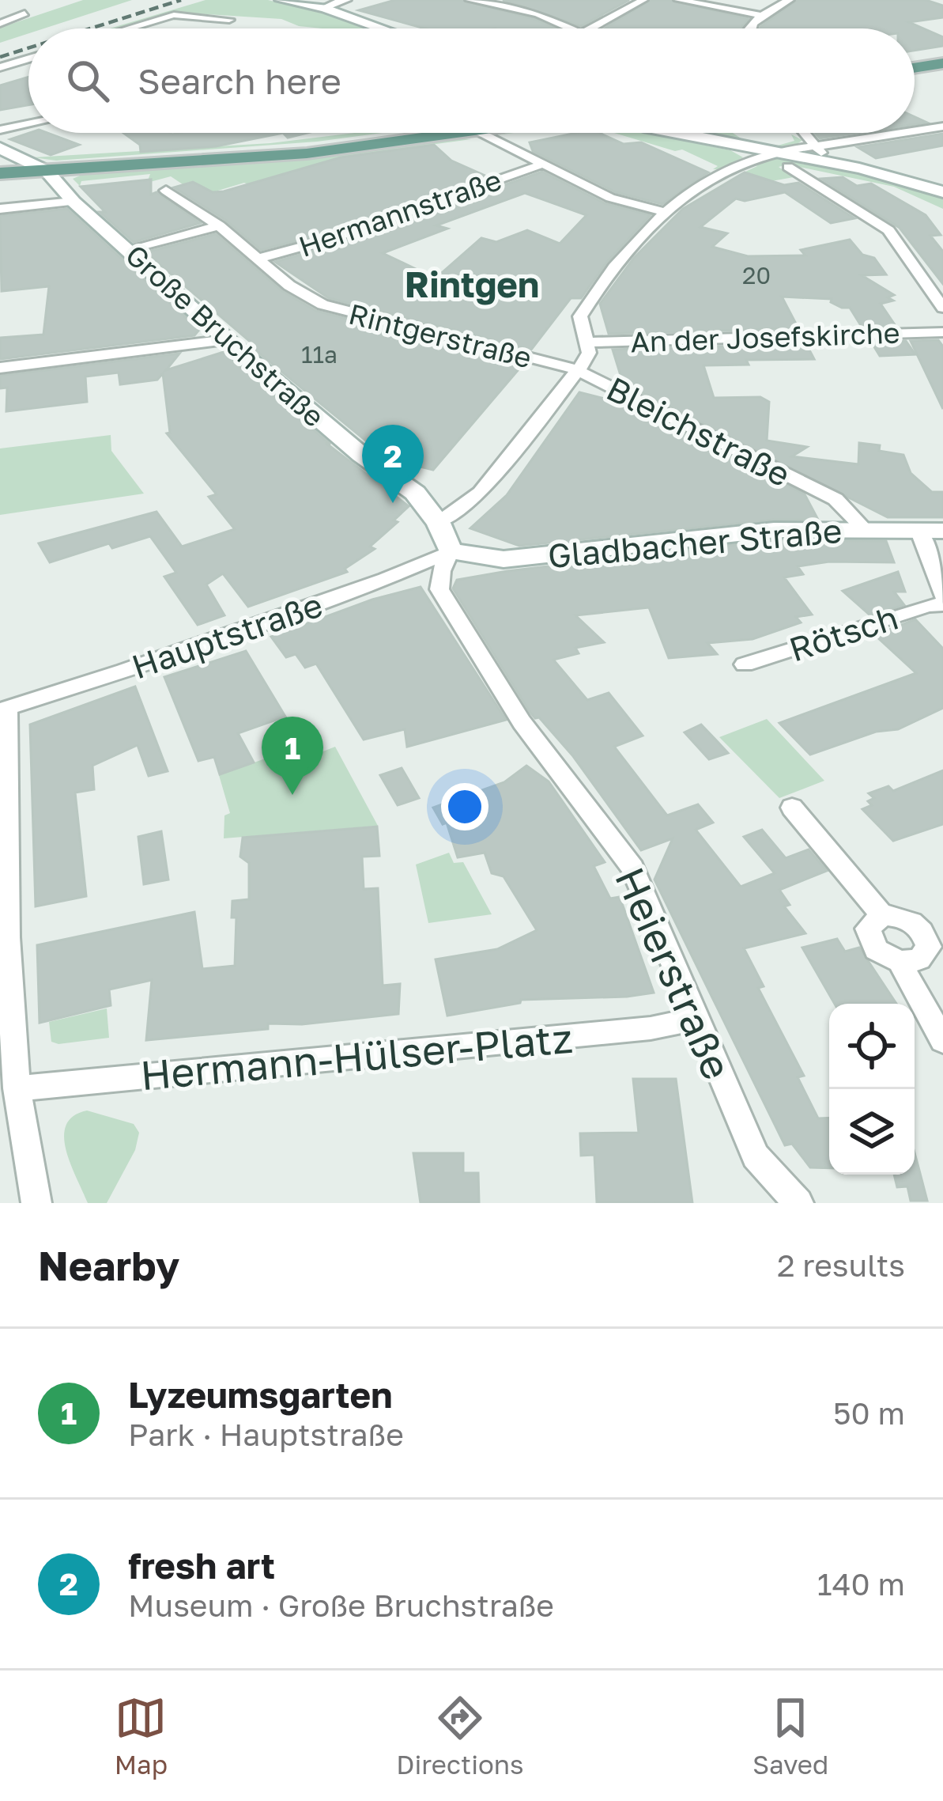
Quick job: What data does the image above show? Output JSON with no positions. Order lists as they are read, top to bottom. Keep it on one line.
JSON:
{"streets":{"main road":["Große Bruchstraße","Gladbacher Straße"],"street":["Hermannstraße","Rintgerstraße","An der Josefskirche","Bleichstraße","Rötsch","Hauptstraße","Heierstraße","Hermann-Hülser-Platz"]},"crossings":[["Hermannstraße","Rintgerstraße"],["Große Bruchstraße","Gladbacher Straße"],["Große Bruchstraße","Hauptstraße"],["Große Bruchstraße","Heierstraße"],["Rintgerstraße","Bleichstraße"],["Bleichstraße","Gladbacher Straße"],["Gladbacher Straße","Hauptstraße"],["Gladbacher Straße","Heierstraße"],["Hauptstraße","Heierstraße"],["Heierstraße","Hermann-Hülser-Platz"]],"districts":["Rintgen"],"house_numbers":["20","11a"],"page":{"search":"Search here","pins":["2","1"],"heading":["Nearby","2 results"],"list":[{"mark":"1","name":"Lyzeumsgarten","note":"Park · Hauptstraße","value":"50 m"},{"mark":"2","name":"fresh art","note":"Museum · Große Bruchstraße","value":"140 m"}],"nav":["Map","Directions","Saved"]}}
